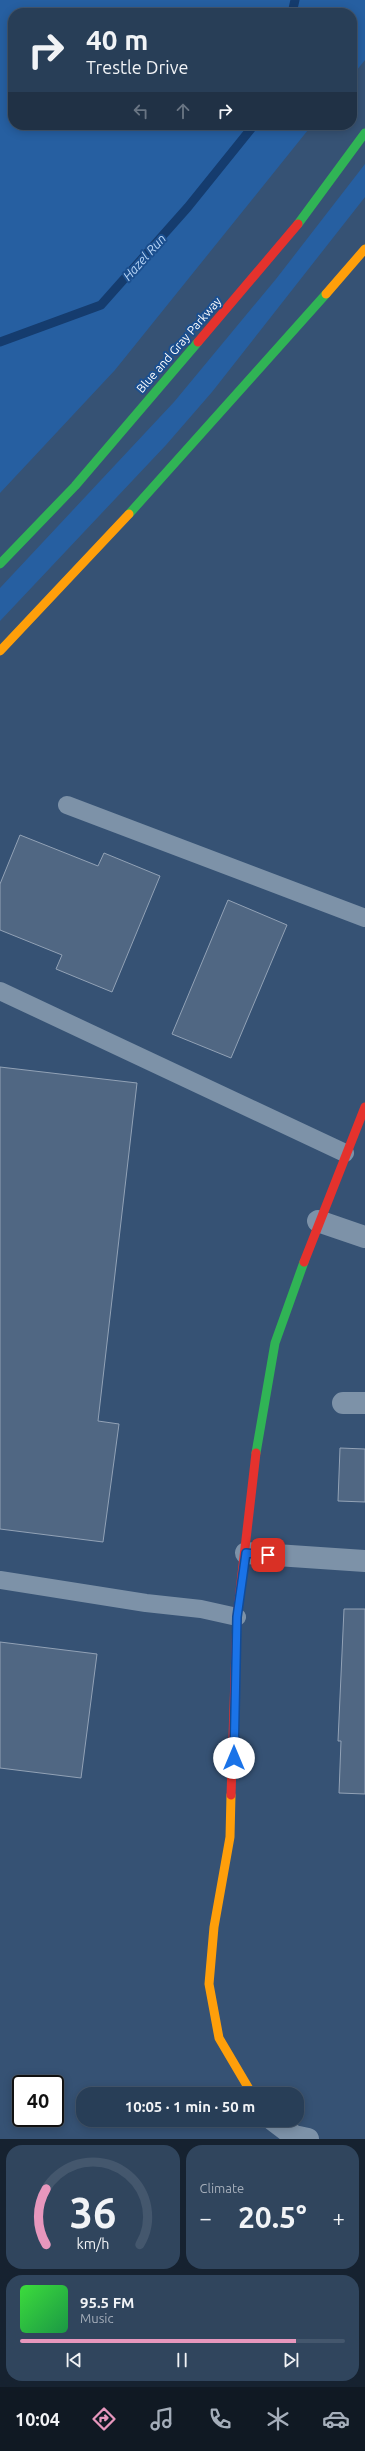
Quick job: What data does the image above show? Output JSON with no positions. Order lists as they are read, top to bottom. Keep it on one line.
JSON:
{"streets":{"main road":["Blue and Gray Parkway"]},"water":["Hazel Run"],"page":{"turn":["40 m","Trestle Drive"],"limit":"40","trip":"10:05 · 1 min · 50 m","tile":"Climate","heat":["−","20.5°","+"],"song":["95.5 FM","Music"],"tabs":"10:04","gauge":["36","km/h"]}}
